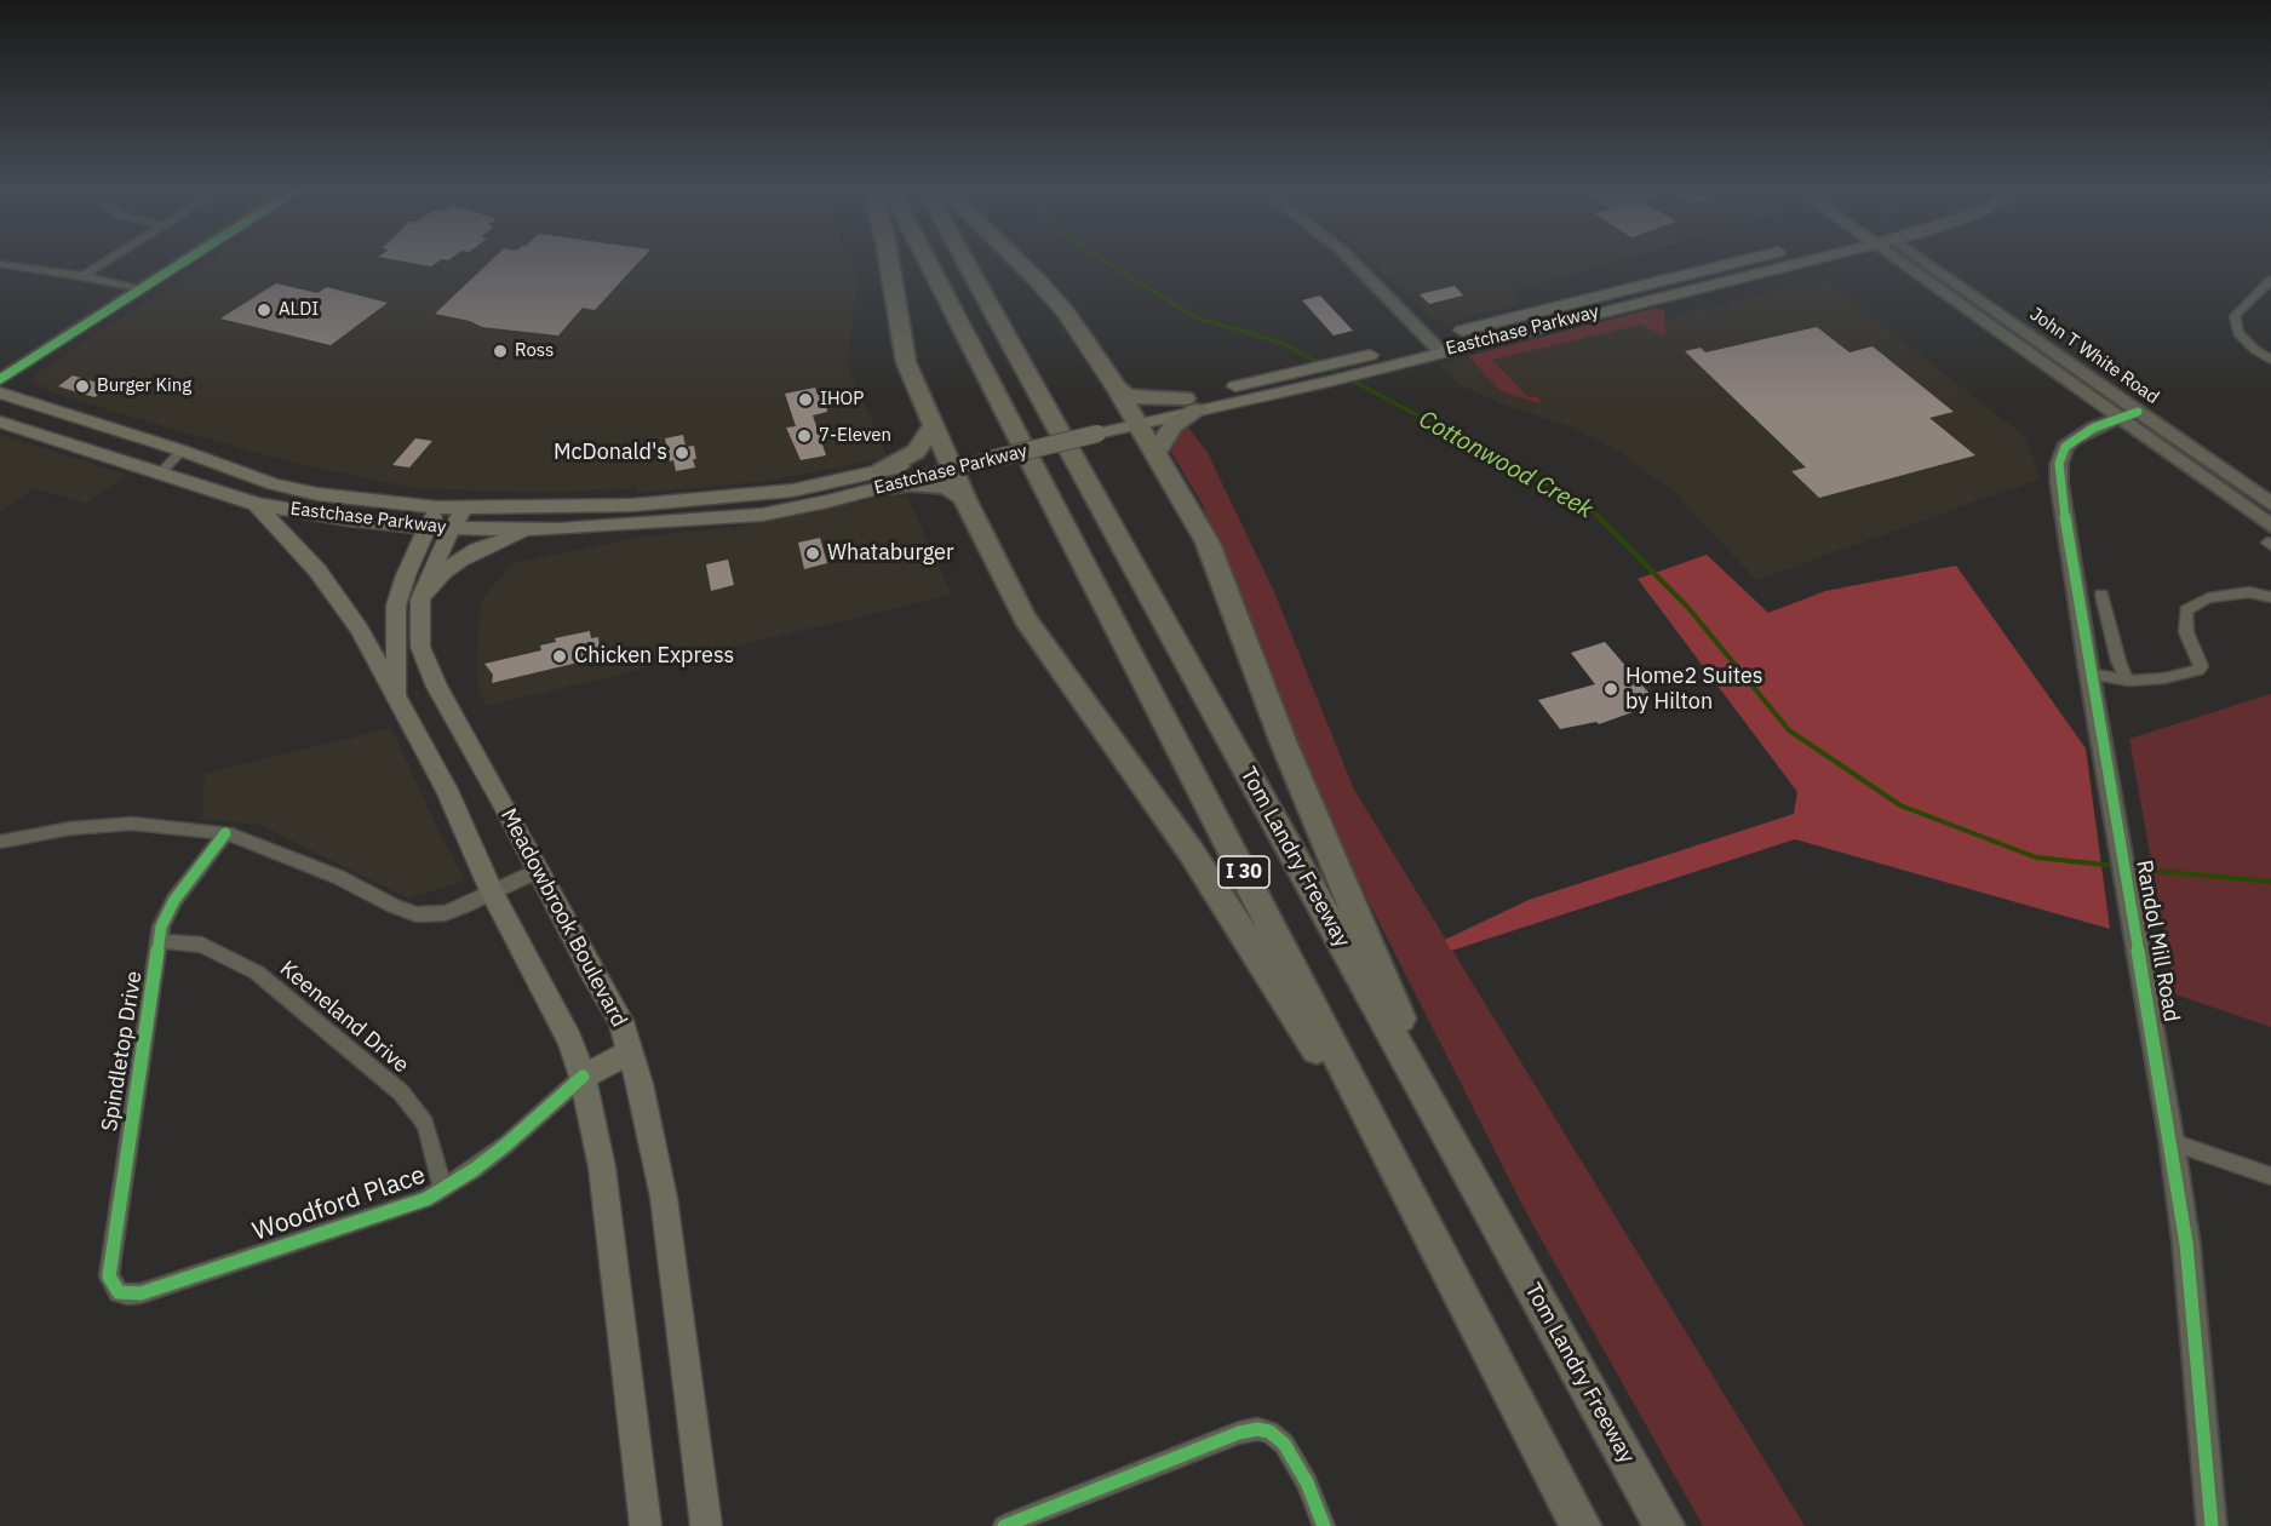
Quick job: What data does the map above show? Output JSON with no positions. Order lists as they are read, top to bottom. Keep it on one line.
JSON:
{"streets":{"highway":["Tom Landry Freeway","I 30"],"main road":["Eastchase Parkway","Meadowbrook Boulevard"],"street":["John T White Road","Randol Mill Road","Keeneland Drive","Spindletop Drive","Woodford Place"]},"crossings":[["Eastchase Parkway","Meadowbrook Boulevard"],["John T White Road","Randol Mill Road"],["Keeneland Drive","Spindletop Drive"],["Keeneland Drive","Woodford Place"],["Spindletop Drive","Woodford Place"]],"water":["Cottonwood Creek"],"places":["ALDI","Ross","Burger King","IHOP","7-Eleven","McDonald's","Whataburger","Chicken Express","Home2 Suites by Hilton"]}
